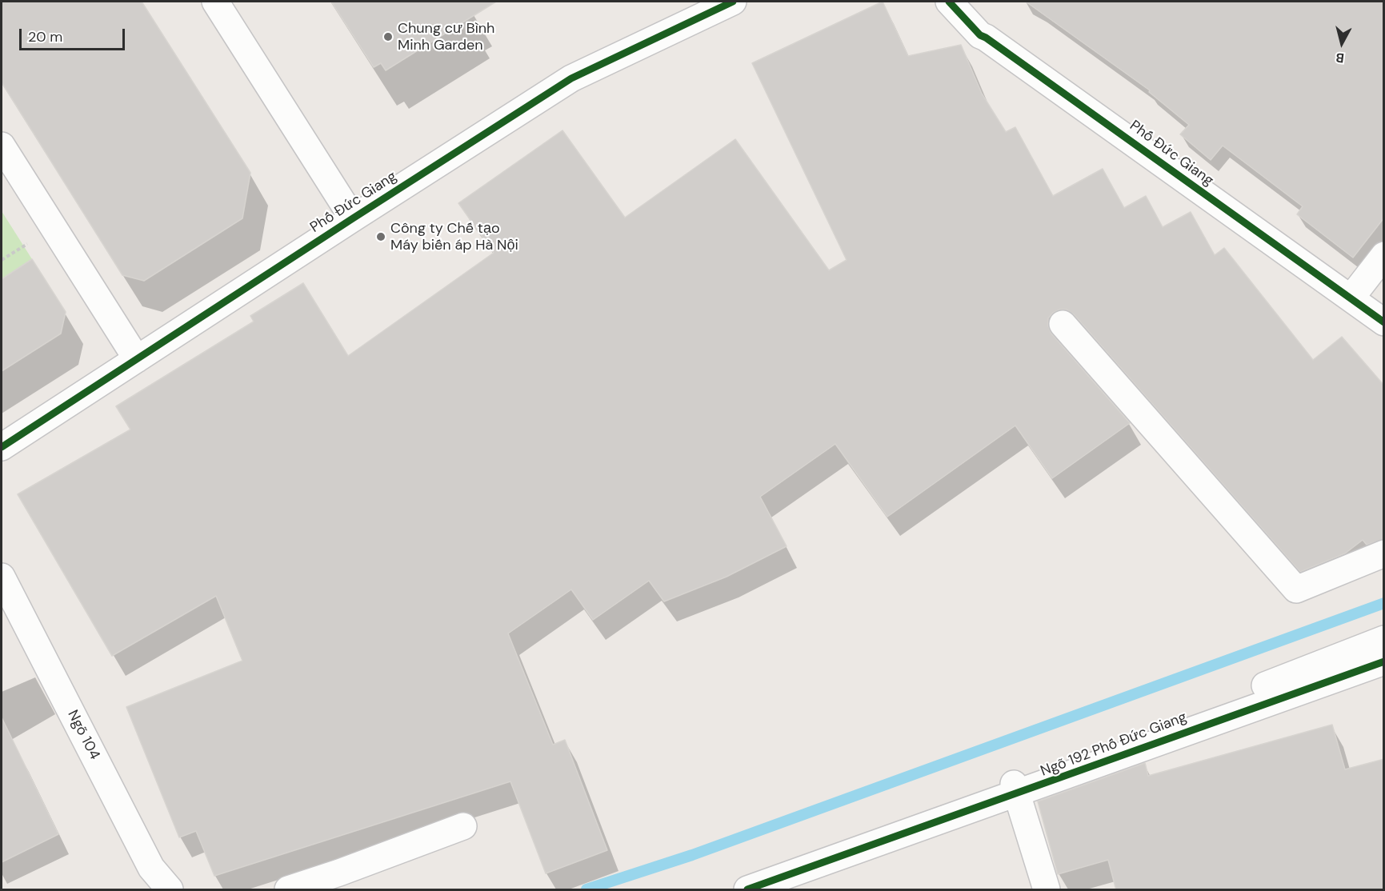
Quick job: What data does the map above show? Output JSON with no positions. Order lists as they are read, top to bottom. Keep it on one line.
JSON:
{"streets":{"street":["Phố Đức Giang","Ngõ 104","Ngõ 192 Phố Đức Giang"]},"places":["Chung cư Bình Minh Garden","Công ty Chế tạo Máy biến áp Hà Nội"],"scale_bar":"20 m","north":"bottom"}
